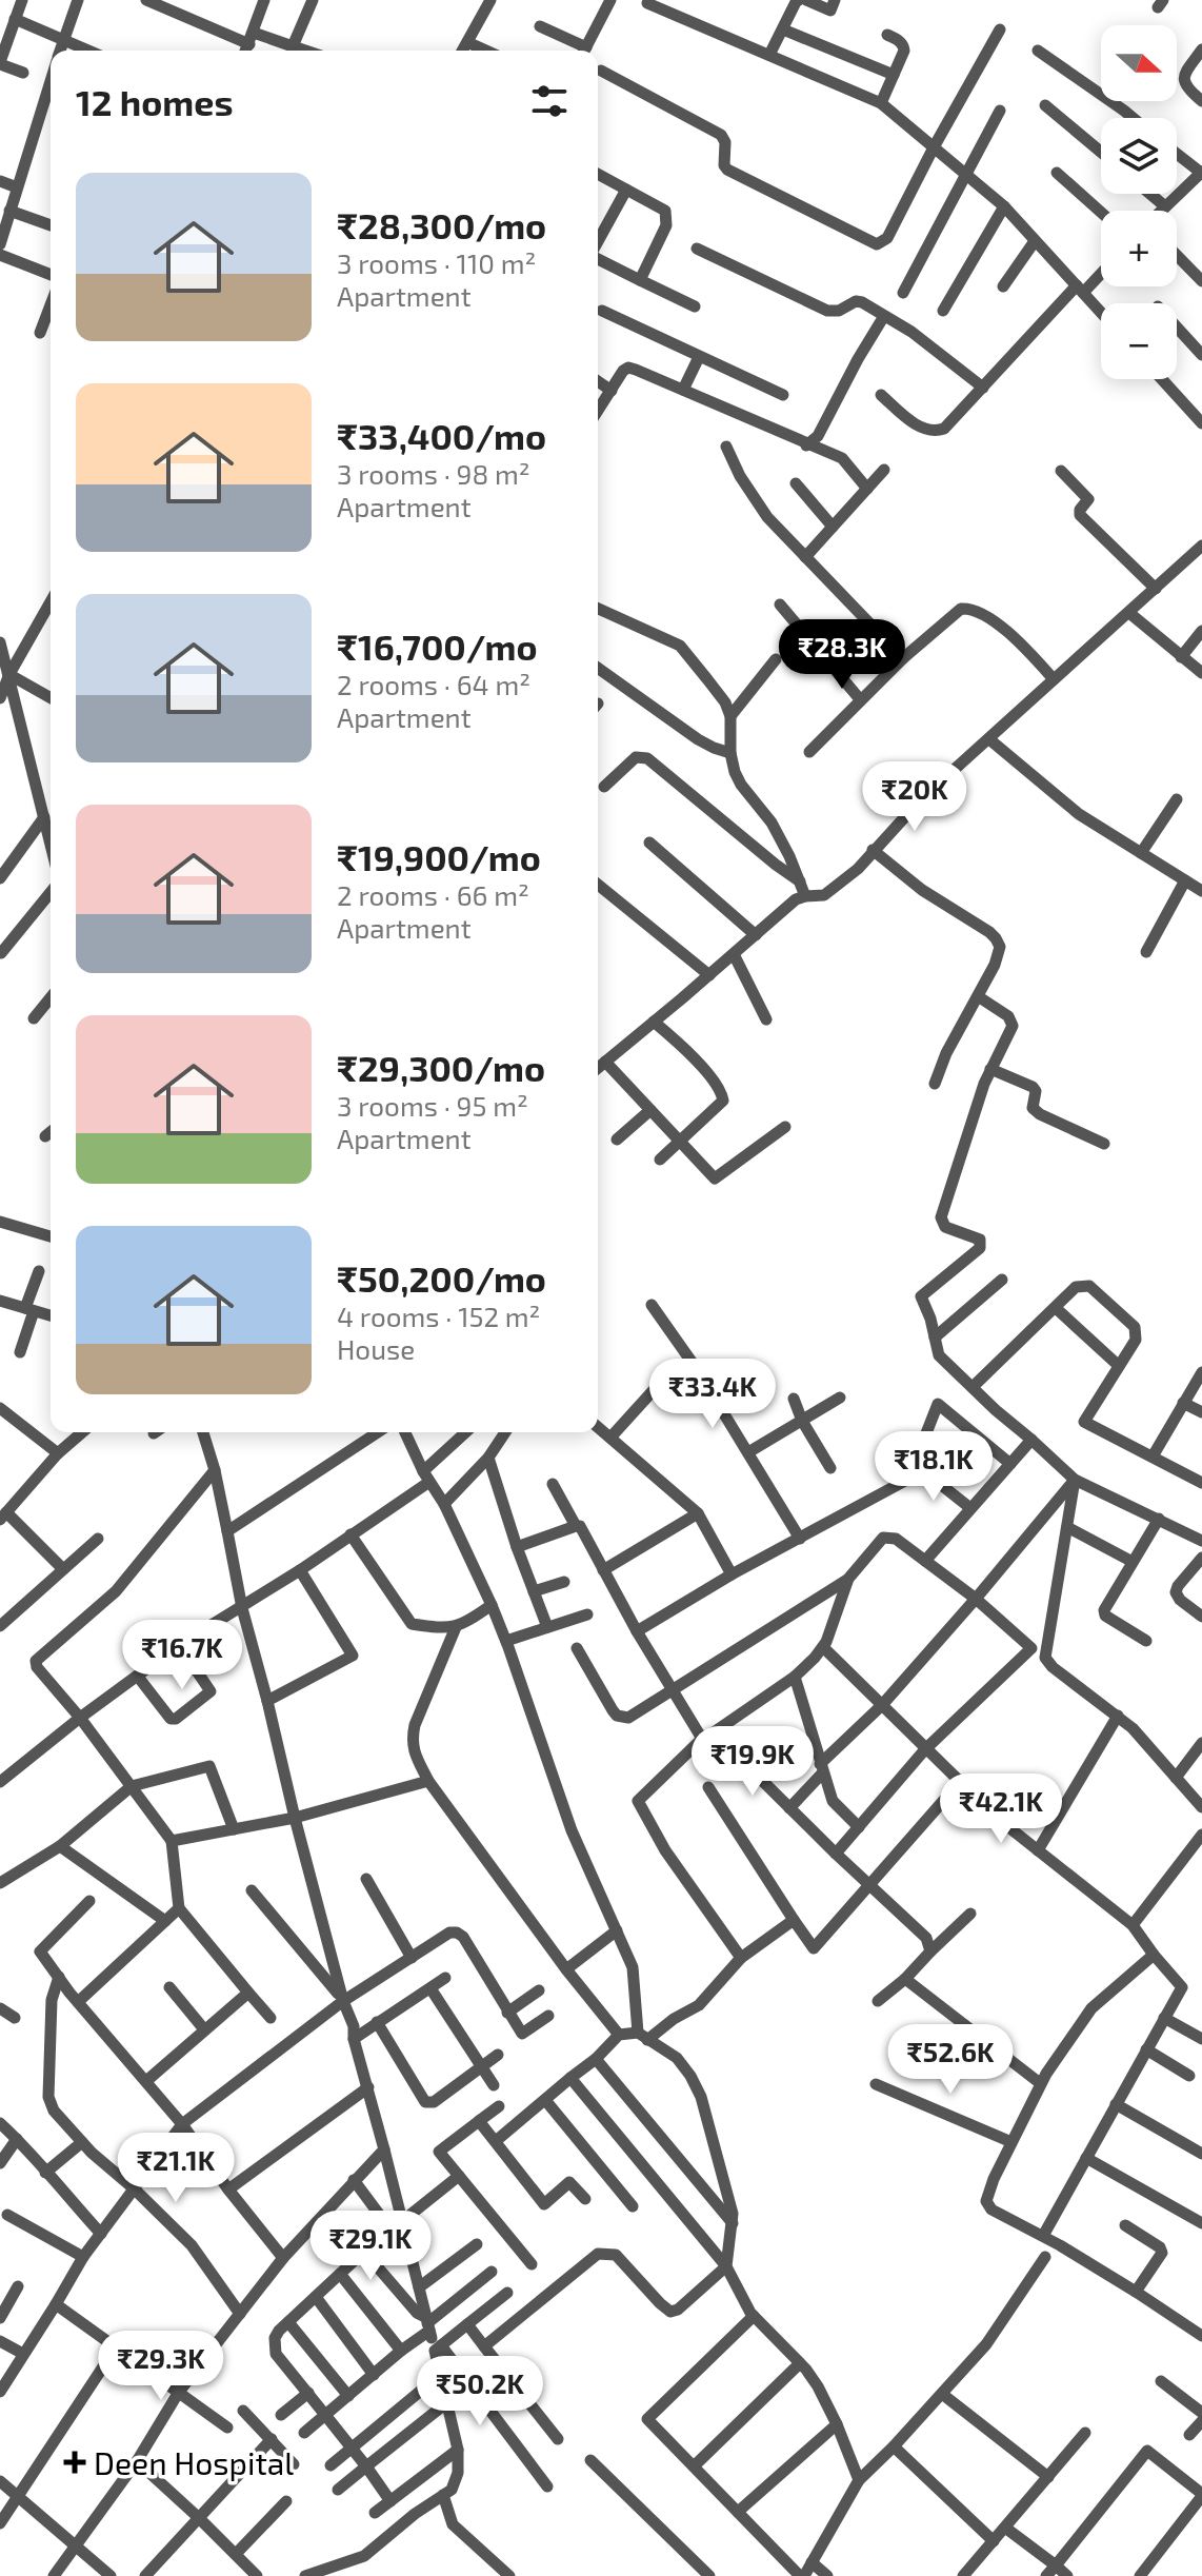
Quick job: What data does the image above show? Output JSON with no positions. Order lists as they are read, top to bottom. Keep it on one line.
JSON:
{"places":{"health":["Deen Hospital"]},"north":"right","page":{"map_buttons":["+","−"],"heading":"12 homes","list":[{"name":"₹28,300/mo","note":"3 rooms · 110 m² · Apartment"},{"name":"₹33,400/mo","note":"3 rooms · 98 m² · Apartment"},{"name":"₹16,700/mo","note":"2 rooms · 64 m² · Apartment"},{"name":"₹19,900/mo","note":"2 rooms · 66 m² · Apartment"},{"name":"₹29,300/mo","note":"3 rooms · 95 m² · Apartment"},{"name":"₹50,200/mo","note":"4 rooms · 152 m² · House"}],"price":["₹28.3K","₹20K","₹33.4K","₹18.1K","₹16.7K","₹19.9K","₹42.1K","₹52.6K","₹21.1K","₹29.1K","₹29.3K","₹50.2K"]}}
